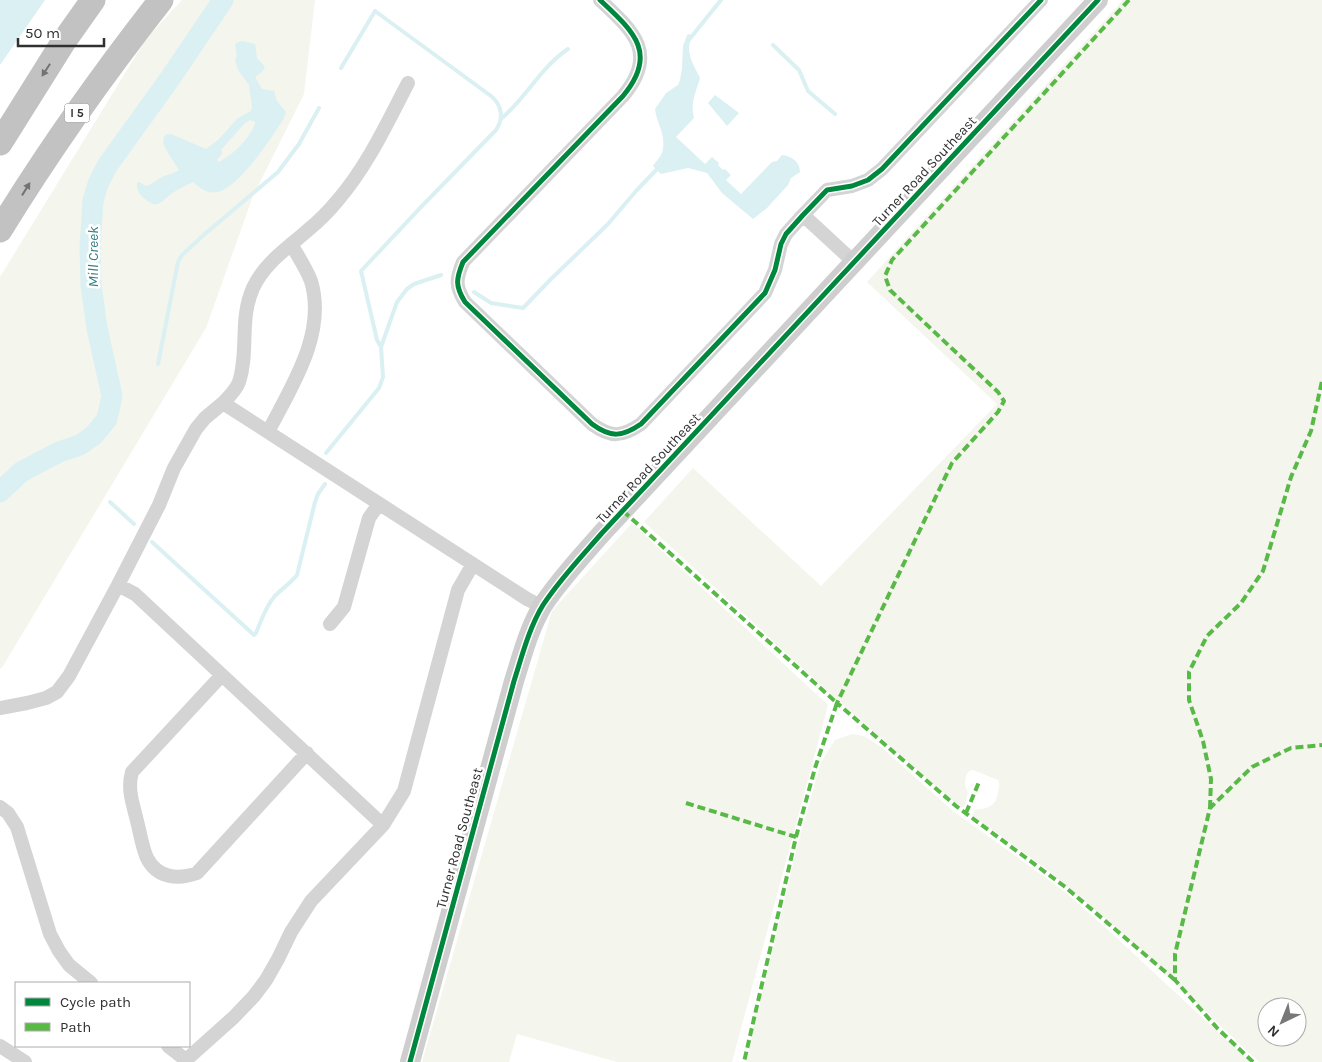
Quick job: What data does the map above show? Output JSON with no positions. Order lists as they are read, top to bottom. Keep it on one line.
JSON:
{"streets":{"highway":["I 5"],"main road":["Turner Road Southeast"]},"water":["Mill Creek"],"legend":["Cycle path","Path"],"scale_bar":"50 m","north":"bottom left"}
